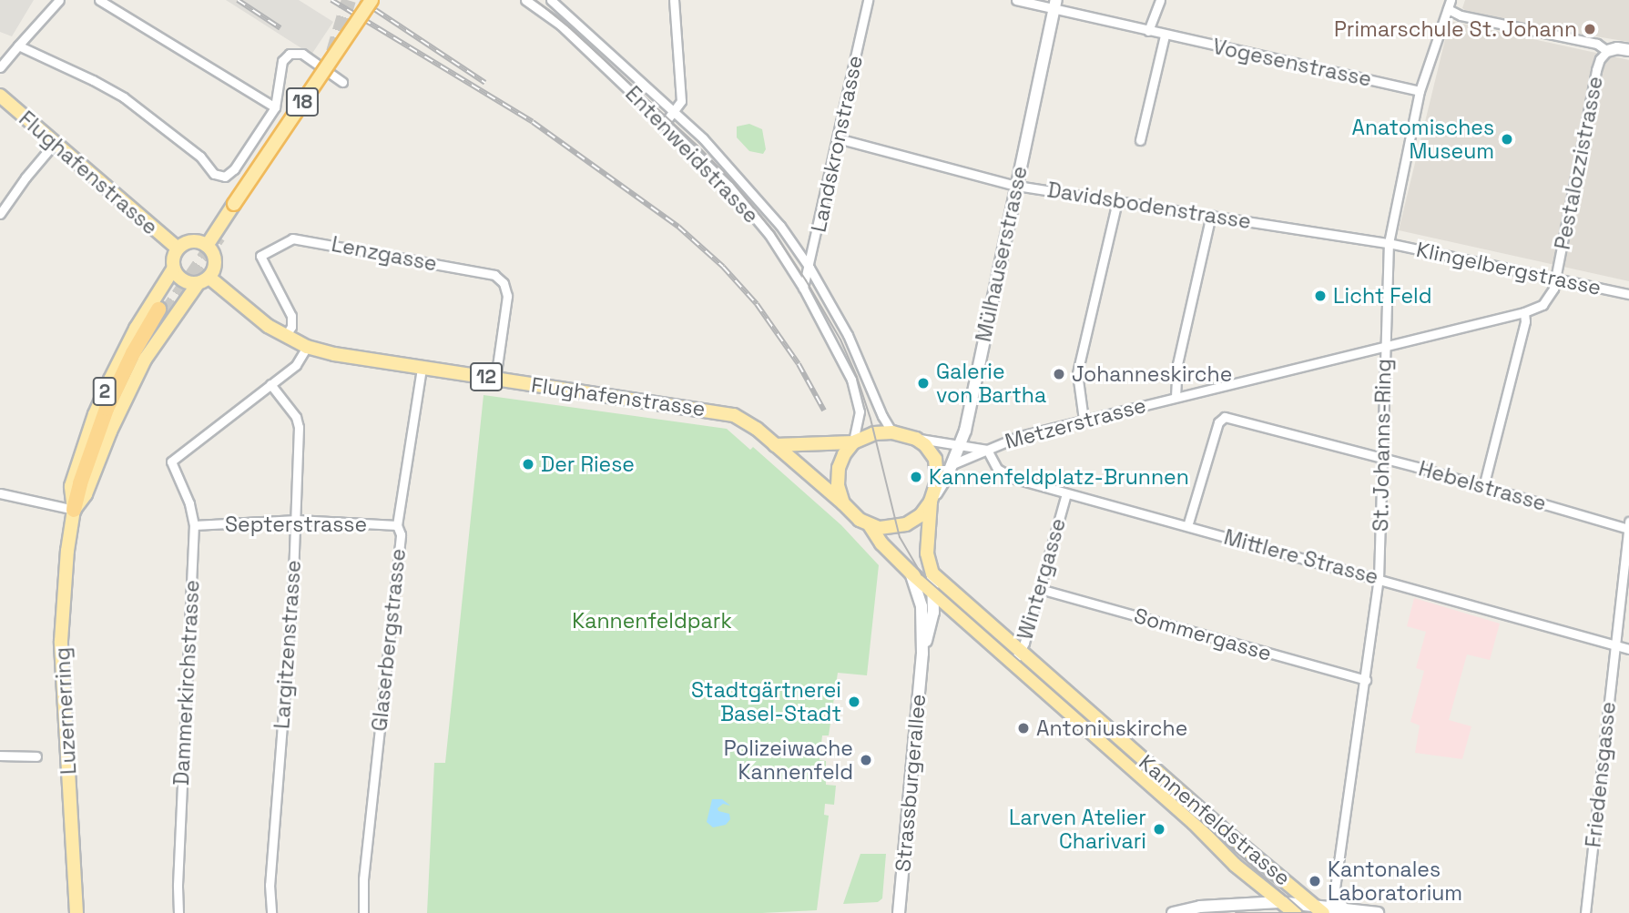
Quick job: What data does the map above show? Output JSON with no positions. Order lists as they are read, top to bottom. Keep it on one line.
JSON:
{"streets":{"main road":["18","Flughafenstrasse","12","2","Luzernerring","Kannenfeldstrasse"],"street":["Vogesenstrasse","Landskronstrasse","Entenweidstrasse","Pestalozzistrasse","Davidsbodenstrasse","Lenzgasse","Mülhauserstrasse","Klingelbergstrasse","Metzerstrasse","St. Johanns-Ring","Hebelstrasse","Septerstrasse","Mittlere Strasse","Wintergasse","Sommergasse","Glaserbergstrasse","Largitzenstrasse","Dammerkirchstrasse","Friedensgasse","Strassburgerallee"]},"crossings":[["Vogesenstrasse","Mülhauserstrasse"],["Vogesenstrasse","St. Johanns-Ring"],["18","Flughafenstrasse"],["18","12"],["18","Luzernerring"],["Landskronstrasse","Entenweidstrasse"],["Landskronstrasse","Davidsbodenstrasse"],["Entenweidstrasse","Flughafenstrasse"],["Entenweidstrasse","Mülhauserstrasse"],["Entenweidstrasse","Metzerstrasse"],["Entenweidstrasse","Kannenfeldstrasse"],["Pestalozzistrasse","Klingelbergstrasse"],["Pestalozzistrasse","Metzerstrasse"],["Flughafenstrasse","Lenzgasse"],["Flughafenstrasse","Mülhauserstrasse"],["Flughafenstrasse","12"],["Flughafenstrasse","Metzerstrasse"],["Flughafenstrasse","Glaserbergstrasse"],["Flughafenstrasse","Luzernerring"],["Flughafenstrasse","Kannenfeldstrasse"],["Davidsbodenstrasse","Mülhauserstrasse"],["Davidsbodenstrasse","Klingelbergstrasse"],["Davidsbodenstrasse","St. Johanns-Ring"],["Mülhauserstrasse","Metzerstrasse"],["Mülhauserstrasse","Kannenfeldstrasse"],["Klingelbergstrasse","Metzerstrasse"],["Klingelbergstrasse","St. Johanns-Ring"],["12","Luzernerring"],["Metzerstrasse","St. Johanns-Ring"],["Metzerstrasse","Mittlere Strasse"],["Metzerstrasse","Kannenfeldstrasse"],["St. Johanns-Ring","Hebelstrasse"],["St. Johanns-Ring","Mittlere Strasse"],["St. Johanns-Ring","Sommergasse"],["Hebelstrasse","Mittlere Strasse"],["Hebelstrasse","Friedensgasse"],["Septerstrasse","Glaserbergstrasse"],["Septerstrasse","Largitzenstrasse"],["Septerstrasse","Dammerkirchstrasse"],["Mittlere Strasse","Wintergasse"],["Mittlere Strasse","Friedensgasse"],["Wintergasse","Sommergasse"],["Wintergasse","Kannenfeldstrasse"],["Largitzenstrasse","Dammerkirchstrasse"],["Strassburgerallee","Kannenfeldstrasse"]],"parks":["Kannenfeldpark"],"places":["Primarschule St. Johann","Anatomisches Museum","Licht Feld","Johanneskirche","Galerie von Bartha","Der Riese","Kannenfeldplatz-Brunnen","Stadtgärtnerei Basel-Stadt","Antoniuskirche","Polizeiwache Kannenfeld","Larven Atelier Charivari","Kantonales Laboratorium"]}
